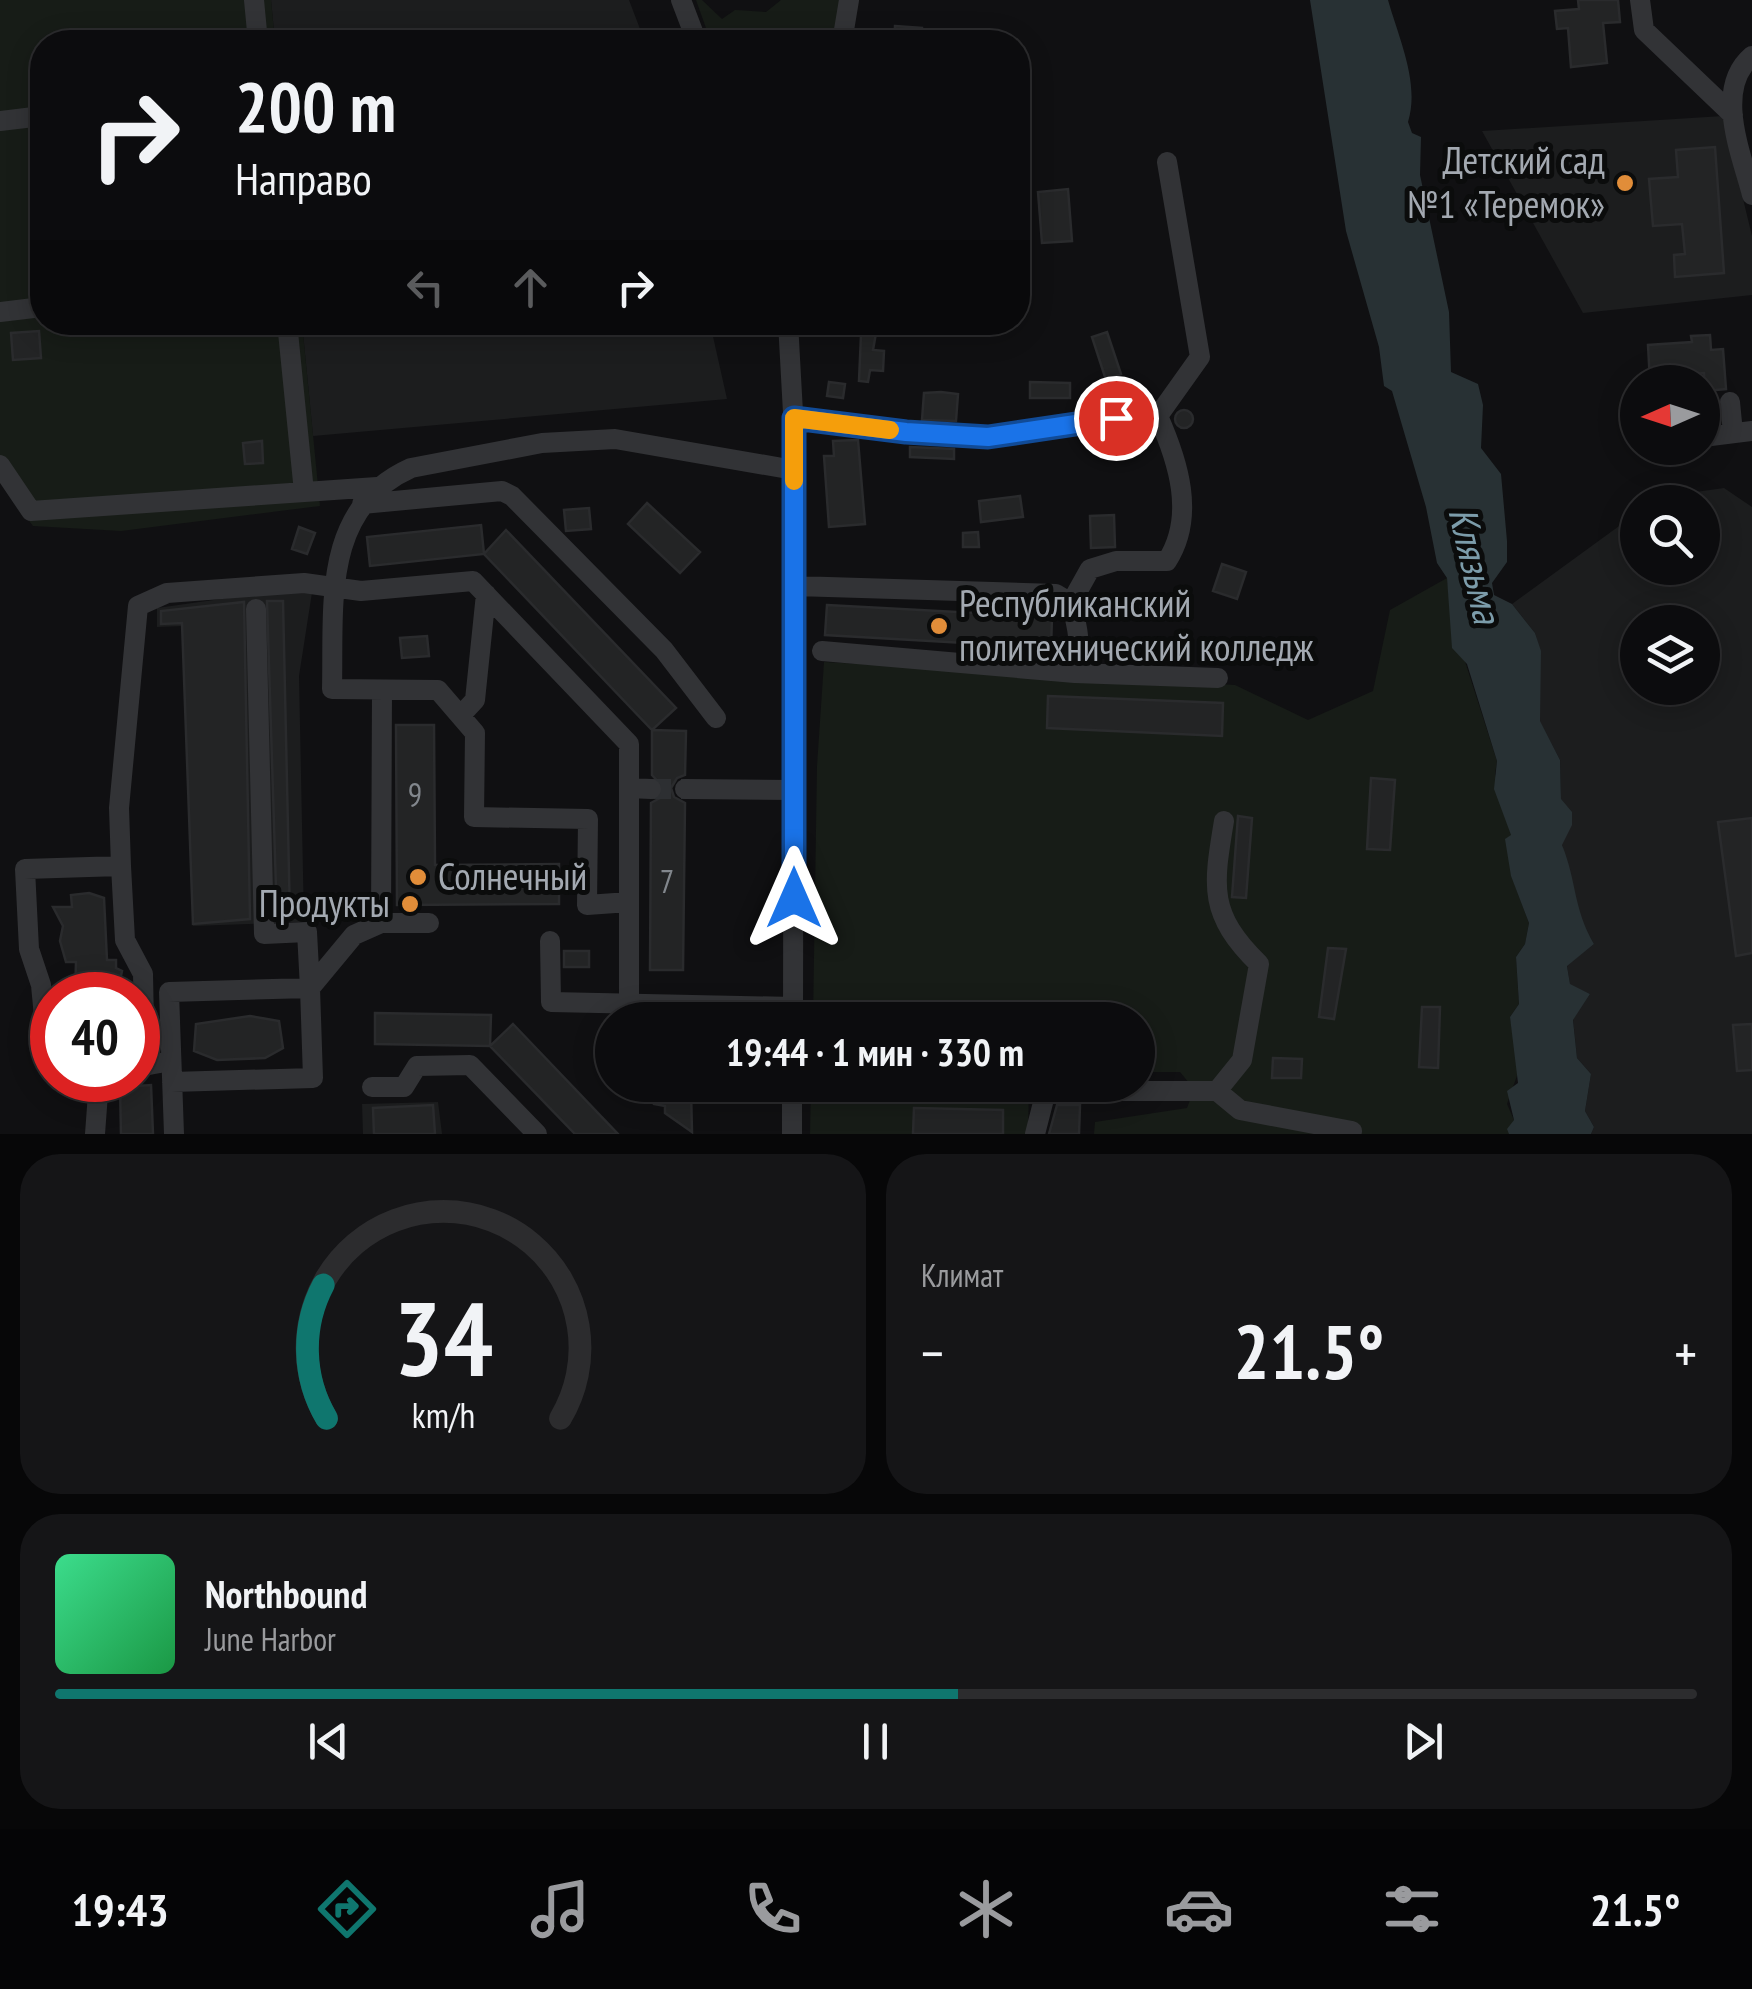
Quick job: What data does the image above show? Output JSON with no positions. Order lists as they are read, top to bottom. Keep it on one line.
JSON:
{"water":["Клязьма"],"places":["Детский сад №1 «Теремок»","Республиканский политехнический колледж","Солнечный","Продукты"],"house_numbers":["9","7"],"north":"left","page":{"turn":["200 m","Направо"],"limit":"40","trip":"19:44 · 1 мин · 330 m","tile":"Климат","heat":["−","21.5°","+"],"song":["Northbound","June Harbor"],"tabs":["19:43","21.5°"],"gauge":["34","km/h"]}}
